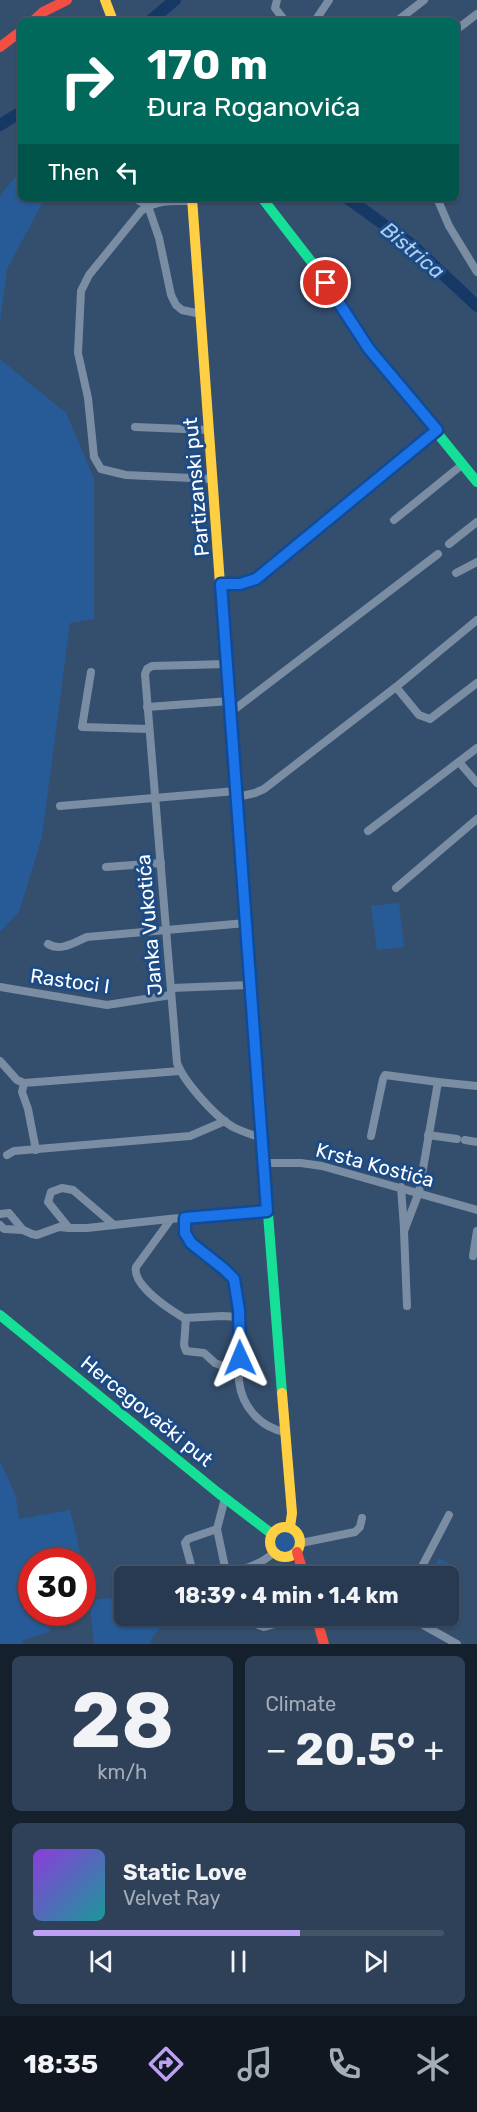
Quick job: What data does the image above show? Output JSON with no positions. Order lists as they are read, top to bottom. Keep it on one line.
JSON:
{"streets":{"street":["Partizanski put","Janka Vukotića","Rastoci I","Krsta Kostića","Hercegovački put"]},"crossings":[["Partizanski put","Janka Vukotića"],["Partizanski put","Rastoci I"],["Partizanski put","Krsta Kostića"],["Partizanski put","Hercegovački put"],["Janka Vukotića","Rastoci I"]],"water":["Bistrica"],"page":{"turn":["170 m","Đura Roganovića"],"then":"Then","limit":"30","trip":"18:39 · 4 min · 1.4 km","tile":[["28","km/h"],"Climate"],"heat":["−","20.5°","+"],"song":["Static Love","Velvet Ray"],"tabs":"18:35"}}
